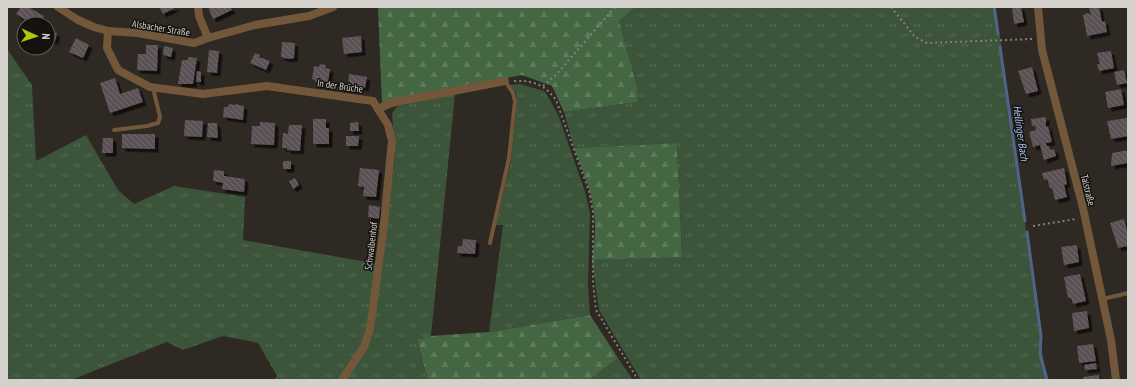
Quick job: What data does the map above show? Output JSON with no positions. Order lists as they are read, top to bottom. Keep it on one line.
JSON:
{"streets":{"street":["Alsbacher Straße","In der Brüche","Talstraße","Schwalbenhof"]},"crossings":[["Alsbacher Straße","In der Brüche"],["In der Brüche","Schwalbenhof"]],"water":["Hellinger Bach"],"north":"right"}
